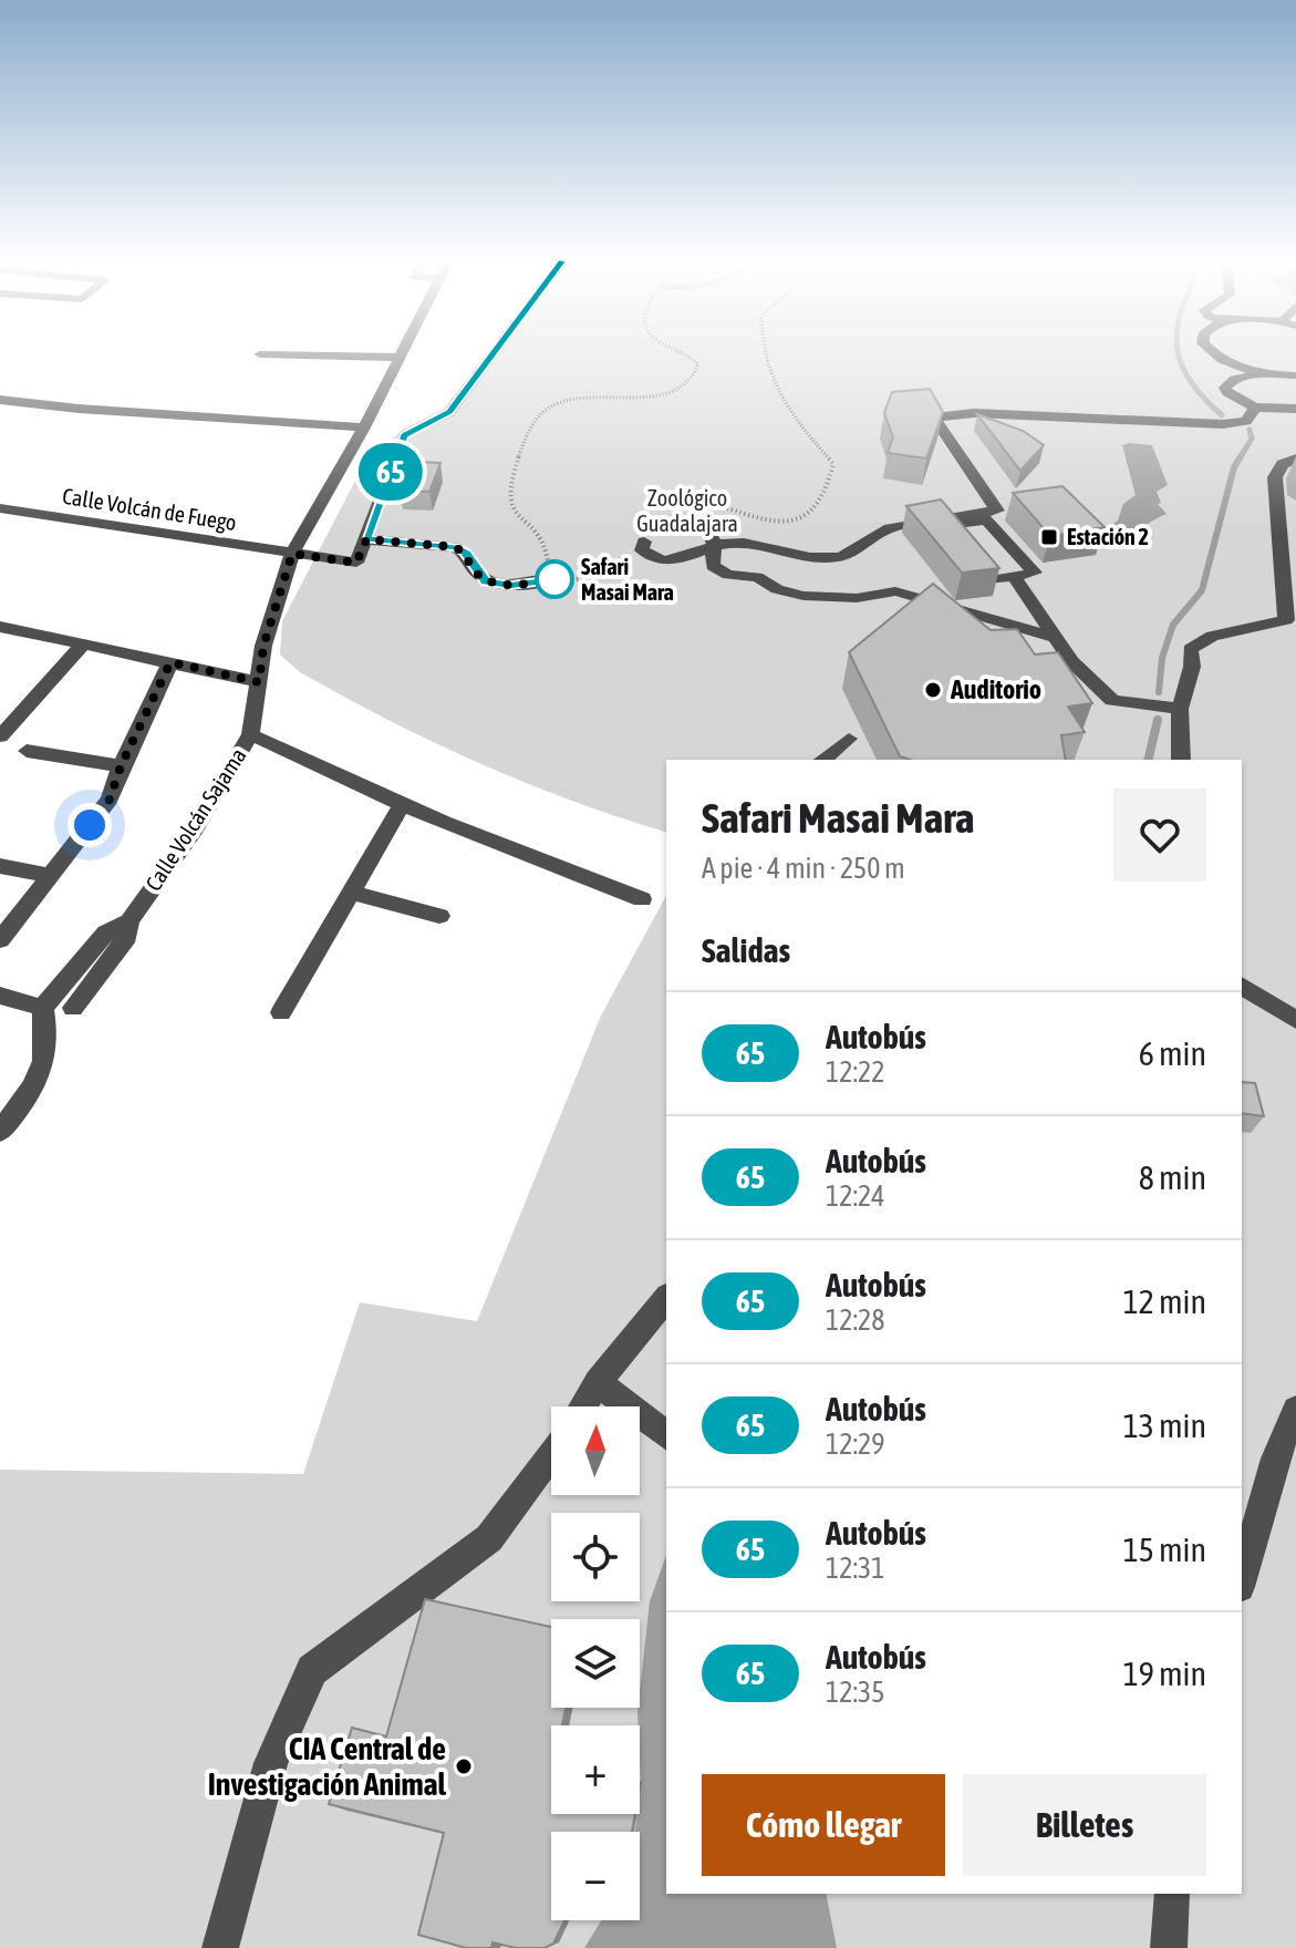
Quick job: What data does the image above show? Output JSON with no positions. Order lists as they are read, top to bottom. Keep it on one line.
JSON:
{"streets":{"street":["Calle Volcán de Fuego","Calle Volcán Sajama"]},"crossings":[["Calle Volcán de Fuego","Calle Volcán Sajama"]],"parks":["Zoológico Guadalajara"],"places":{"transit":["Estación 2"],"other":["Safari Masai Mara","Auditorio","CIA Central de Investigación Animal"]},"lines":["bus line 65"],"north":"top","page":{"on_map":"65","heading":[["Safari Masai Mara","A pie · 4 min · 250 m"],"Salidas"],"list":[{"mark":"65","name":"Autobús","note":"12:22","value":"6 min"},{"mark":"65","name":"Autobús","note":"12:24","value":"8 min"},{"mark":"65","name":"Autobús","note":"12:28","value":"12 min"},{"mark":"65","name":"Autobús","note":"12:29","value":"13 min"},{"mark":"65","name":"Autobús","note":"12:31","value":"15 min"},{"mark":"65","name":"Autobús","note":"12:35","value":"19 min"}],"map_buttons":["+","−"],"buttons":["Cómo llegar","Billetes"]}}
